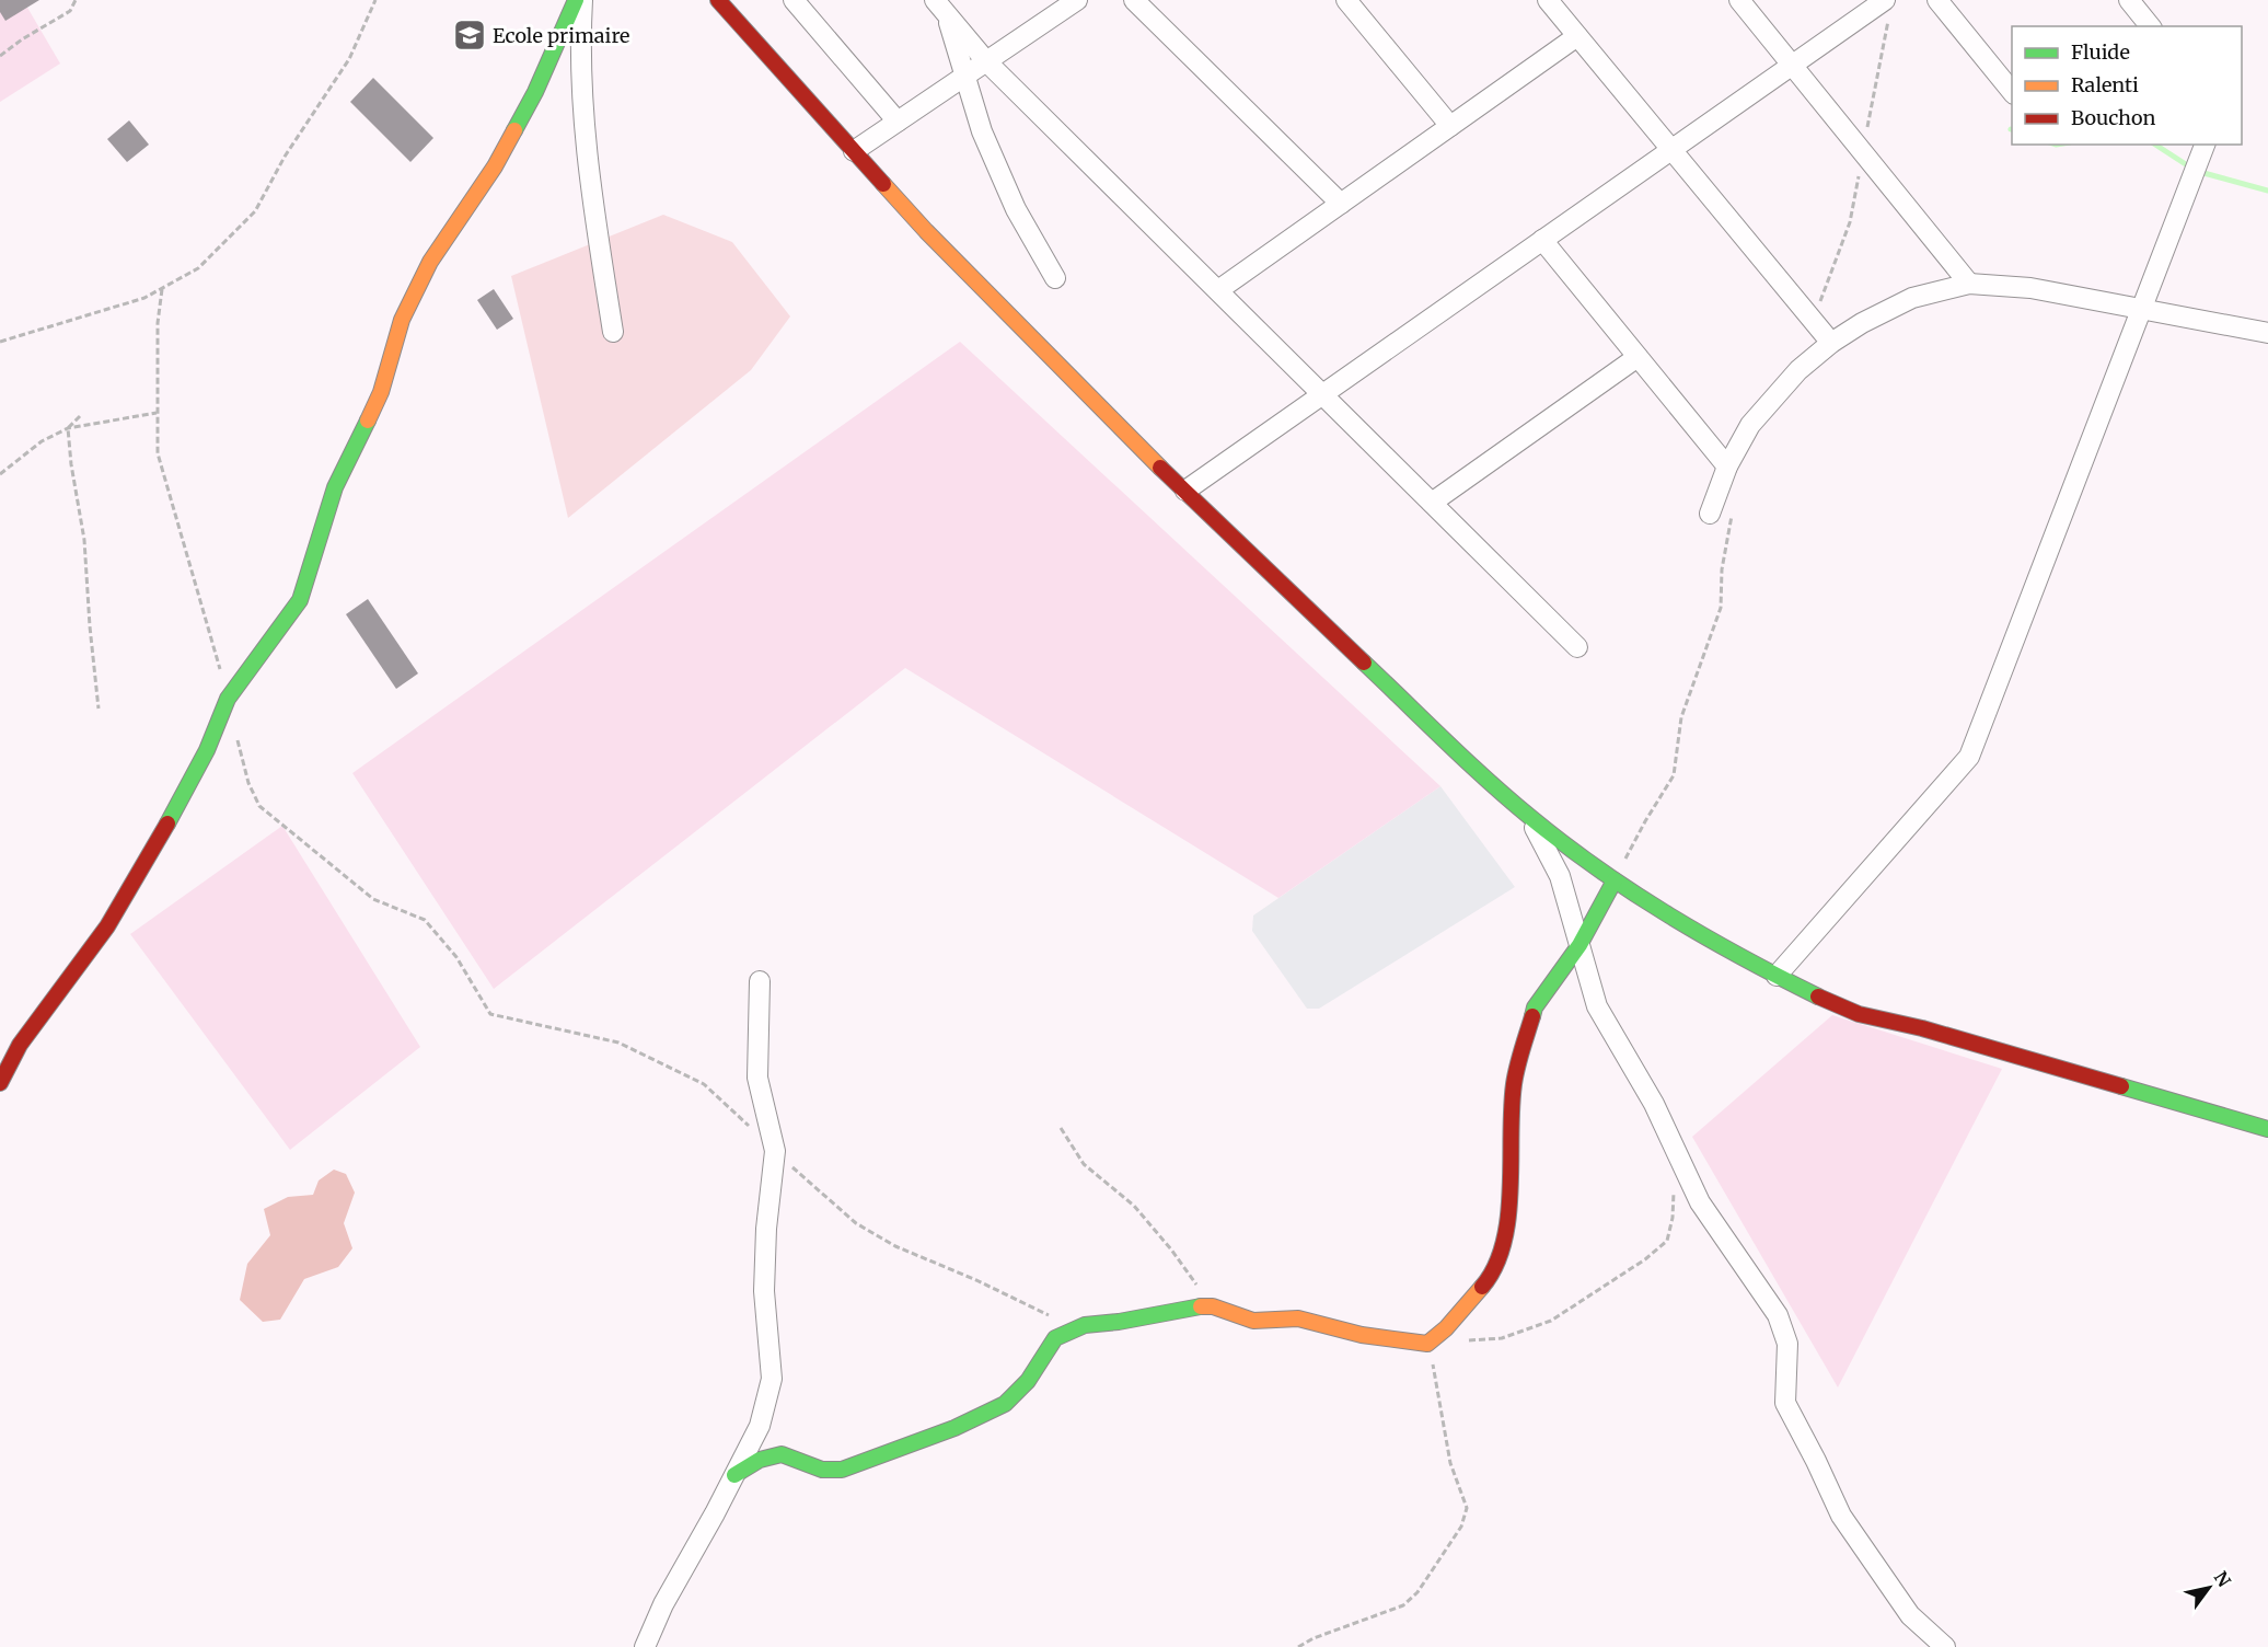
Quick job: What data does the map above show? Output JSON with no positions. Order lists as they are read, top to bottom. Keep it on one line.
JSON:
{"places":{"school or university":["Ecole primaire"]},"legend":["Fluide","Ralenti","Bouchon"],"north":"top right"}
